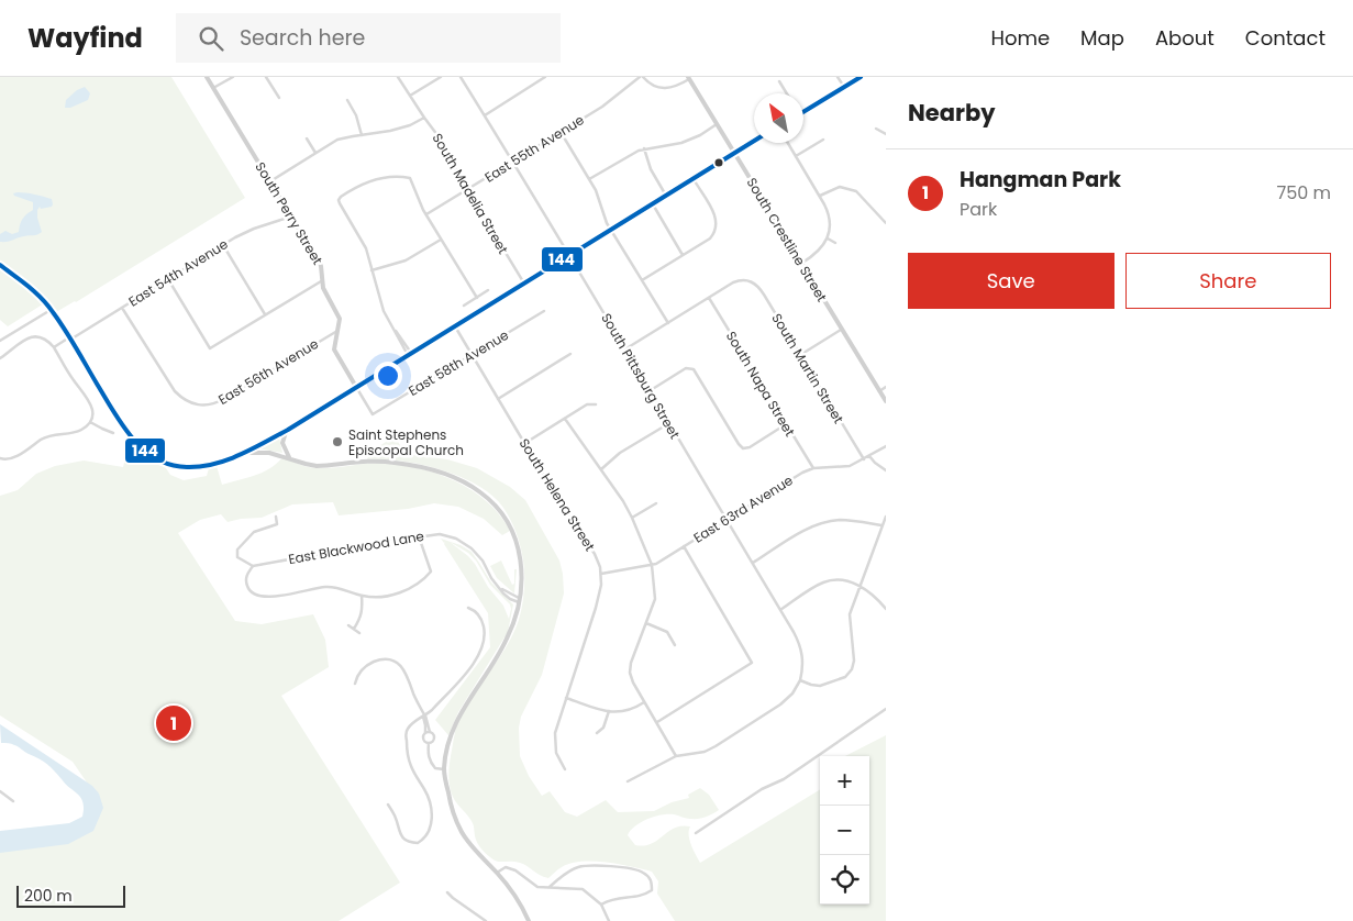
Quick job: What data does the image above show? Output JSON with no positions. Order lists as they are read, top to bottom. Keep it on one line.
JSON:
{"streets":{"main road":["South Perry Street","South Crestline Street"],"street":["East 55th Avenue","South Madelia Street","East 54th Avenue","East 58th Avenue","South Martin Street","East 56th Avenue","South Pittsburg Street","South Napa Street","South Helena Street","East 63rd Avenue","East Blackwood Lane"]},"crossings":[["East 55th Avenue","South Madelia Street"],["East 55th Avenue","South Crestline Street"],["East 55th Avenue","South Pittsburg Street"],["South Perry Street","East 54th Avenue"],["South Perry Street","East 58th Avenue"],["South Perry Street","East 56th Avenue"],["East 54th Avenue","East 56th Avenue"],["East 58th Avenue","South Helena Street"],["South Martin Street","South Napa Street"],["South Martin Street","East 63rd Avenue"],["South Pittsburg Street","East 63rd Avenue"],["South Napa Street","East 63rd Avenue"],["South Helena Street","East 63rd Avenue"]],"places":["Saint Stephens Episcopal Church"],"lines":["transit line 144"],"scale_bar":"200 m","north":"top left","page":{"header":"Wayfind","search":"Search here","nav":["Home","Map","About","Contact"],"heading":"Nearby","list":[{"mark":"1","name":"Hangman Park","note":"Park","value":"750 m"}],"buttons":["Save","Share"],"pins":"1","map_buttons":["+","−"],"scale":"200 m"}}
